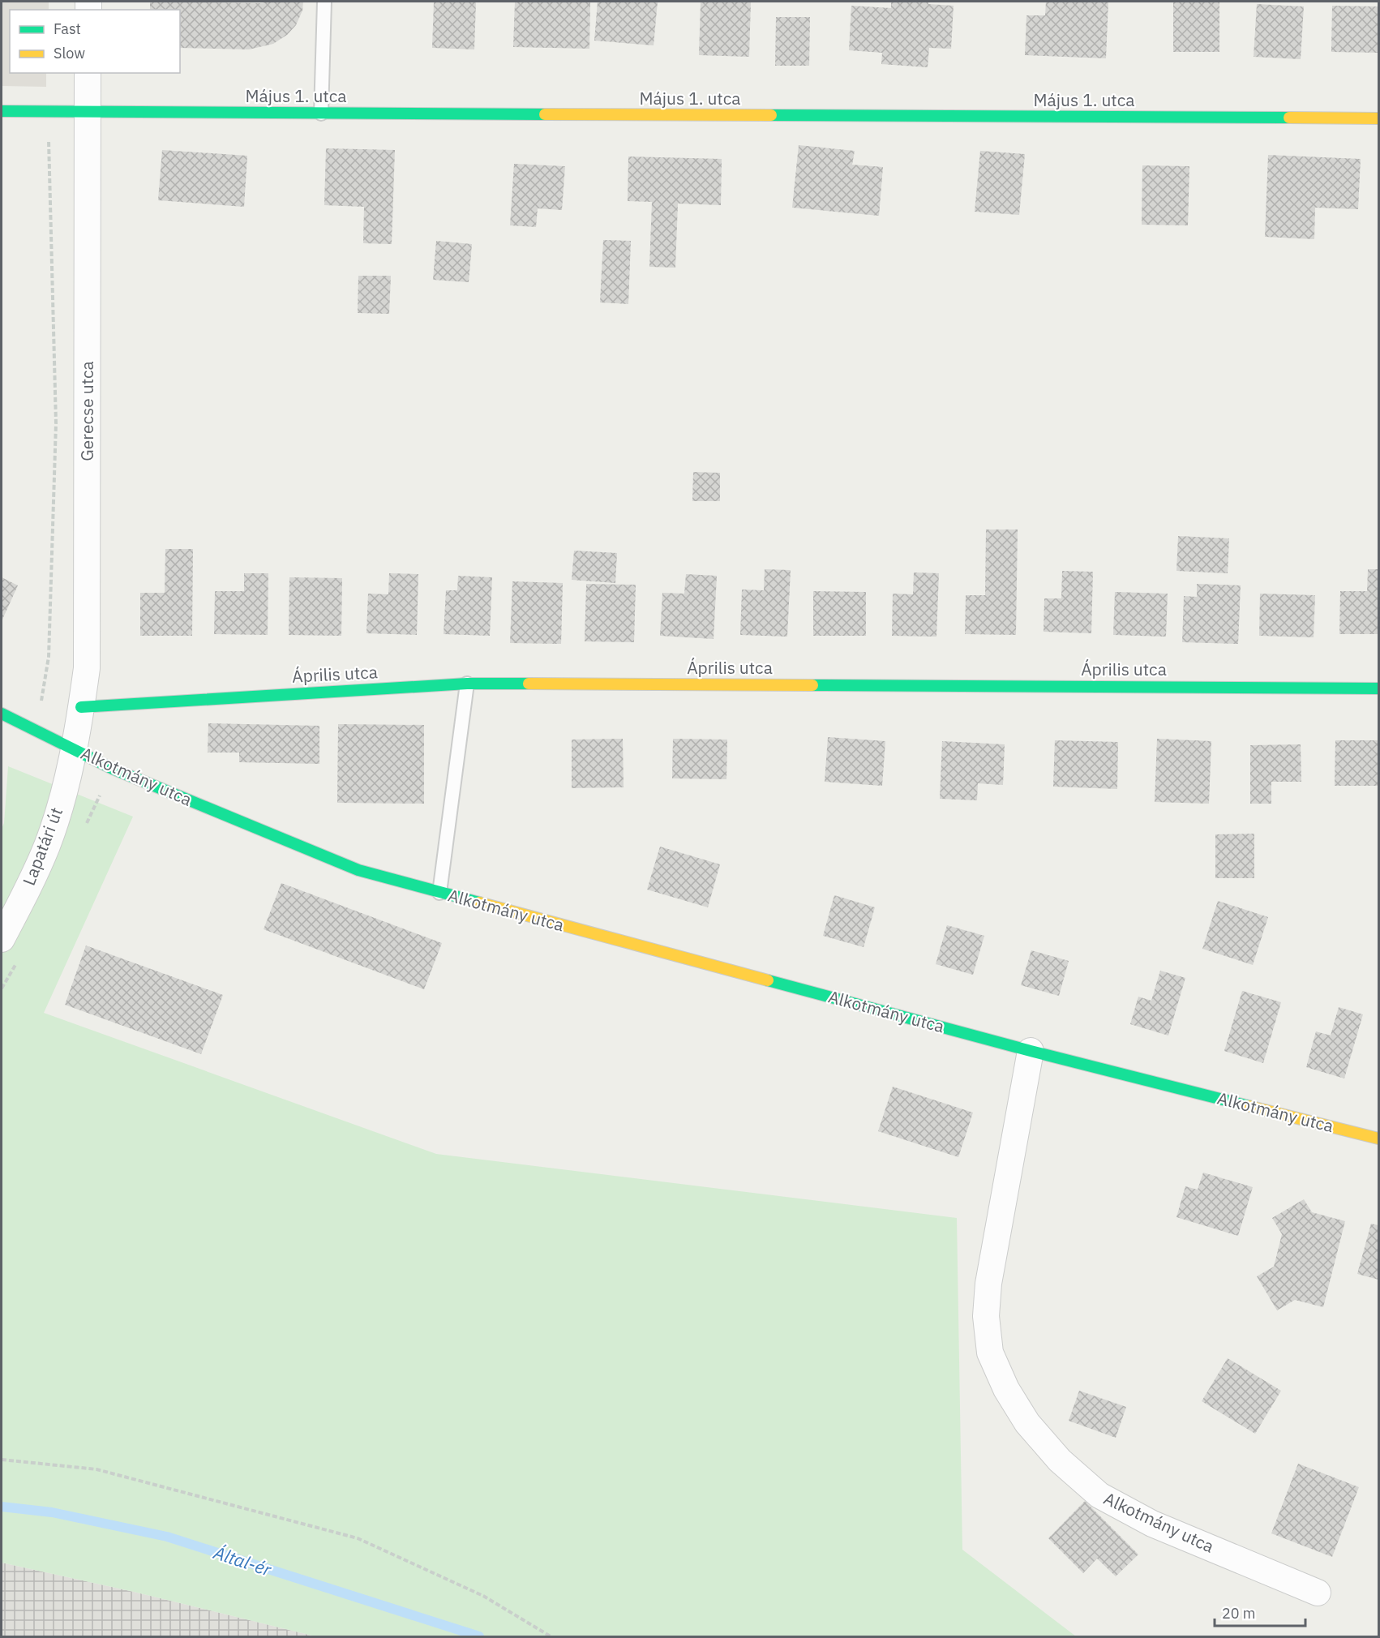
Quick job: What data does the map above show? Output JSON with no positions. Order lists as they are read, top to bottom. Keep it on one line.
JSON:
{"streets":{"street":["Május 1. utca","Gerecse utca","Április utca","Alkotmány utca","Lapatári út"]},"crossings":[["Május 1. utca","Gerecse utca"],["Gerecse utca","Április utca"],["Gerecse utca","Alkotmány utca"],["Gerecse utca","Lapatári út"],["Alkotmány utca","Lapatári út"]],"water":["Által-ér"],"legend":["Fast","Slow"],"scale_bar":"20 m"}
